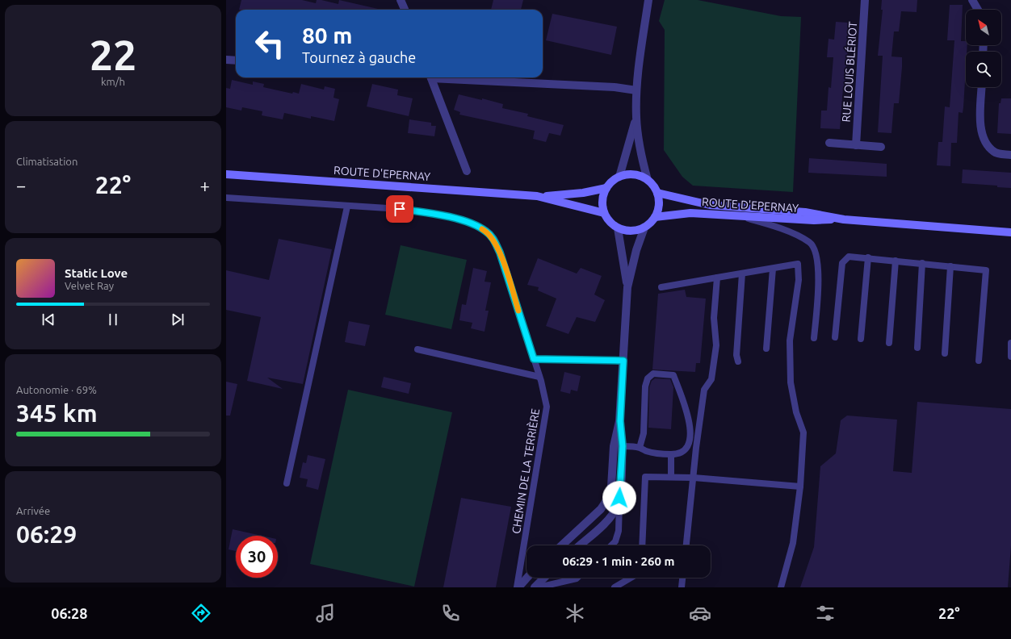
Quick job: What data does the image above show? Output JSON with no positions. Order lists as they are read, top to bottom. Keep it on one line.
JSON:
{"streets":{"main road":["ROUTE D'EPERNAY"],"street":["RUE LOUIS BLÉRIOT"],"lane":["CHEMIN DE LA TERRIÈRE"]},"north":"top left","page":{"tile":[["22","km/h"],"Climatisation",["Autonomie · 69%","345 km"],["Arrivée","06:29"]],"turn":["80 m","Tournez à gauche"],"heat":["−","22°","+"],"song":["Static Love","Velvet Ray"],"limit":"30","trip":"06:29 · 1 min · 260 m","tabs":["06:28","22°"]}}
